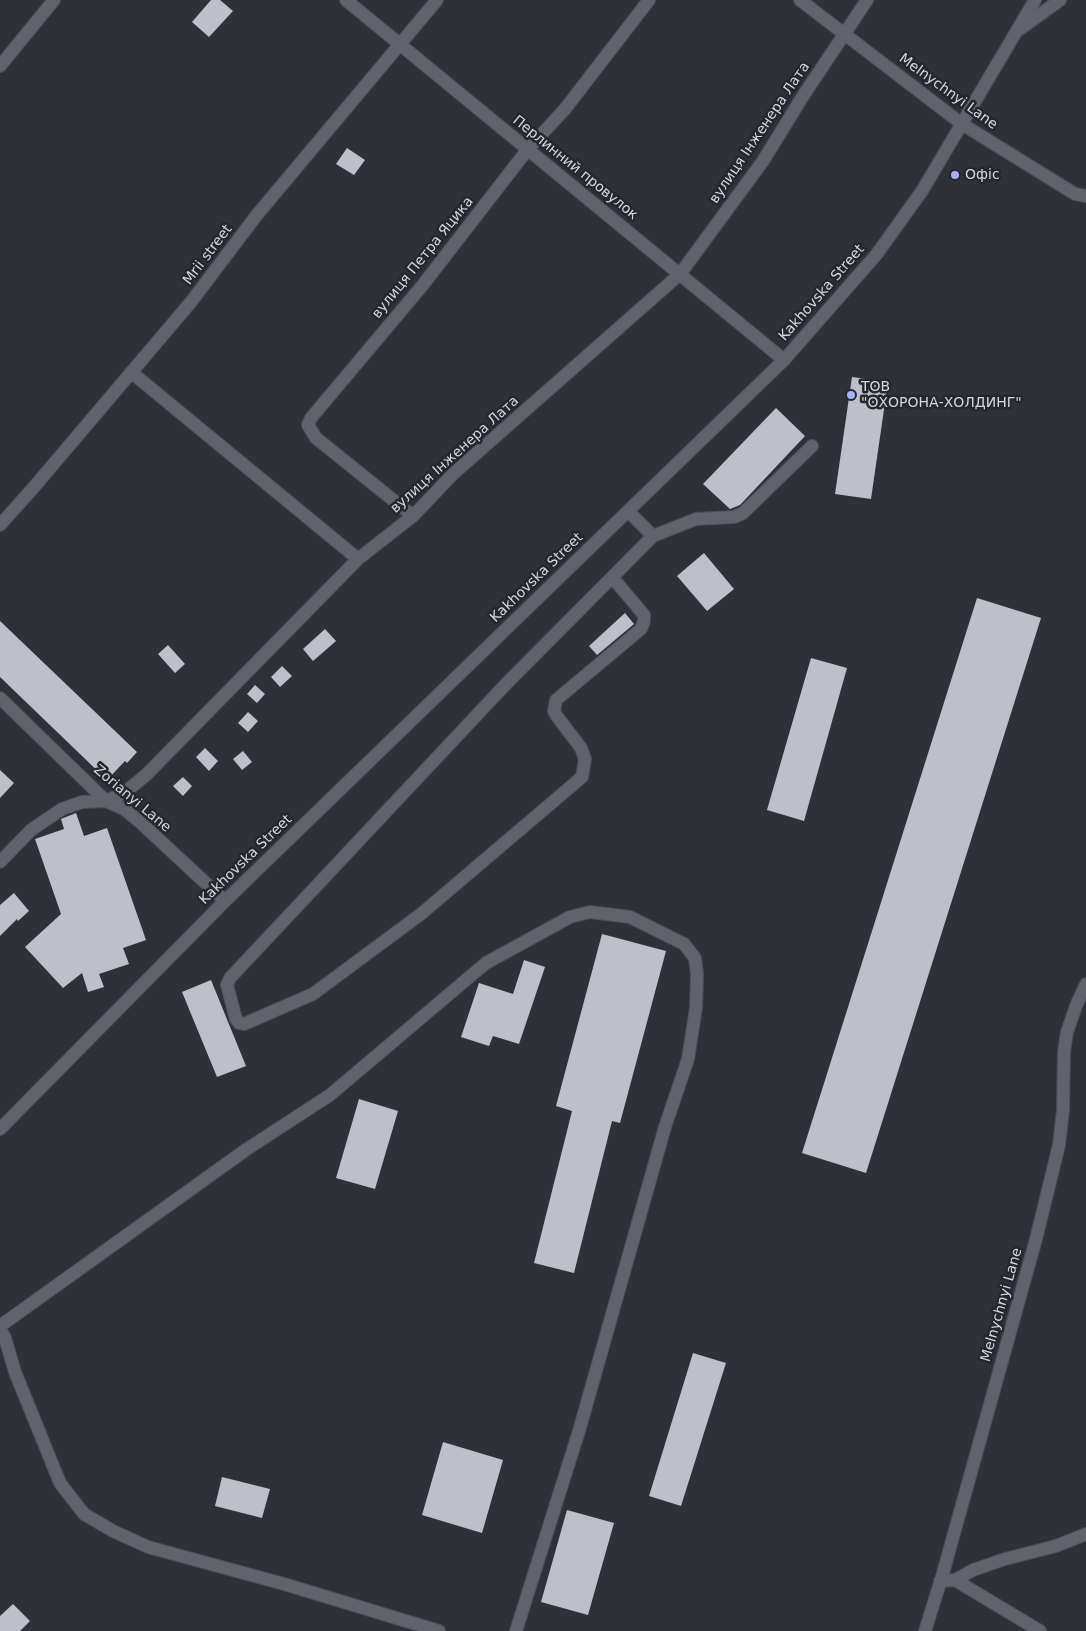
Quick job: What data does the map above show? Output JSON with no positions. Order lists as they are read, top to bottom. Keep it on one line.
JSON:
{"streets":{"street":["Melnychnyi Lane","вулиця Інженера Лата","Перлинний провулок","Mrii street","вулиця Петра Яцика","Kakhovska Street","Zorianyi Lane"]},"crossings":[["Melnychnyi Lane","вулиця Інженера Лата"],["Melnychnyi Lane","Kakhovska Street"],["вулиця Інженера Лата","Перлинний провулок"],["вулиця Інженера Лата","вулиця Петра Яцика"],["вулиця Інженера Лата","Zorianyi Lane"],["Перлинний провулок","Mrii street"],["Перлинний провулок","вулиця Петра Яцика"],["Перлинний провулок","Kakhovska Street"],["Kakhovska Street","Zorianyi Lane"]],"places":["Офіс","ТОВ \"ОХОРОНА-ХОЛДИНГ\""]}
